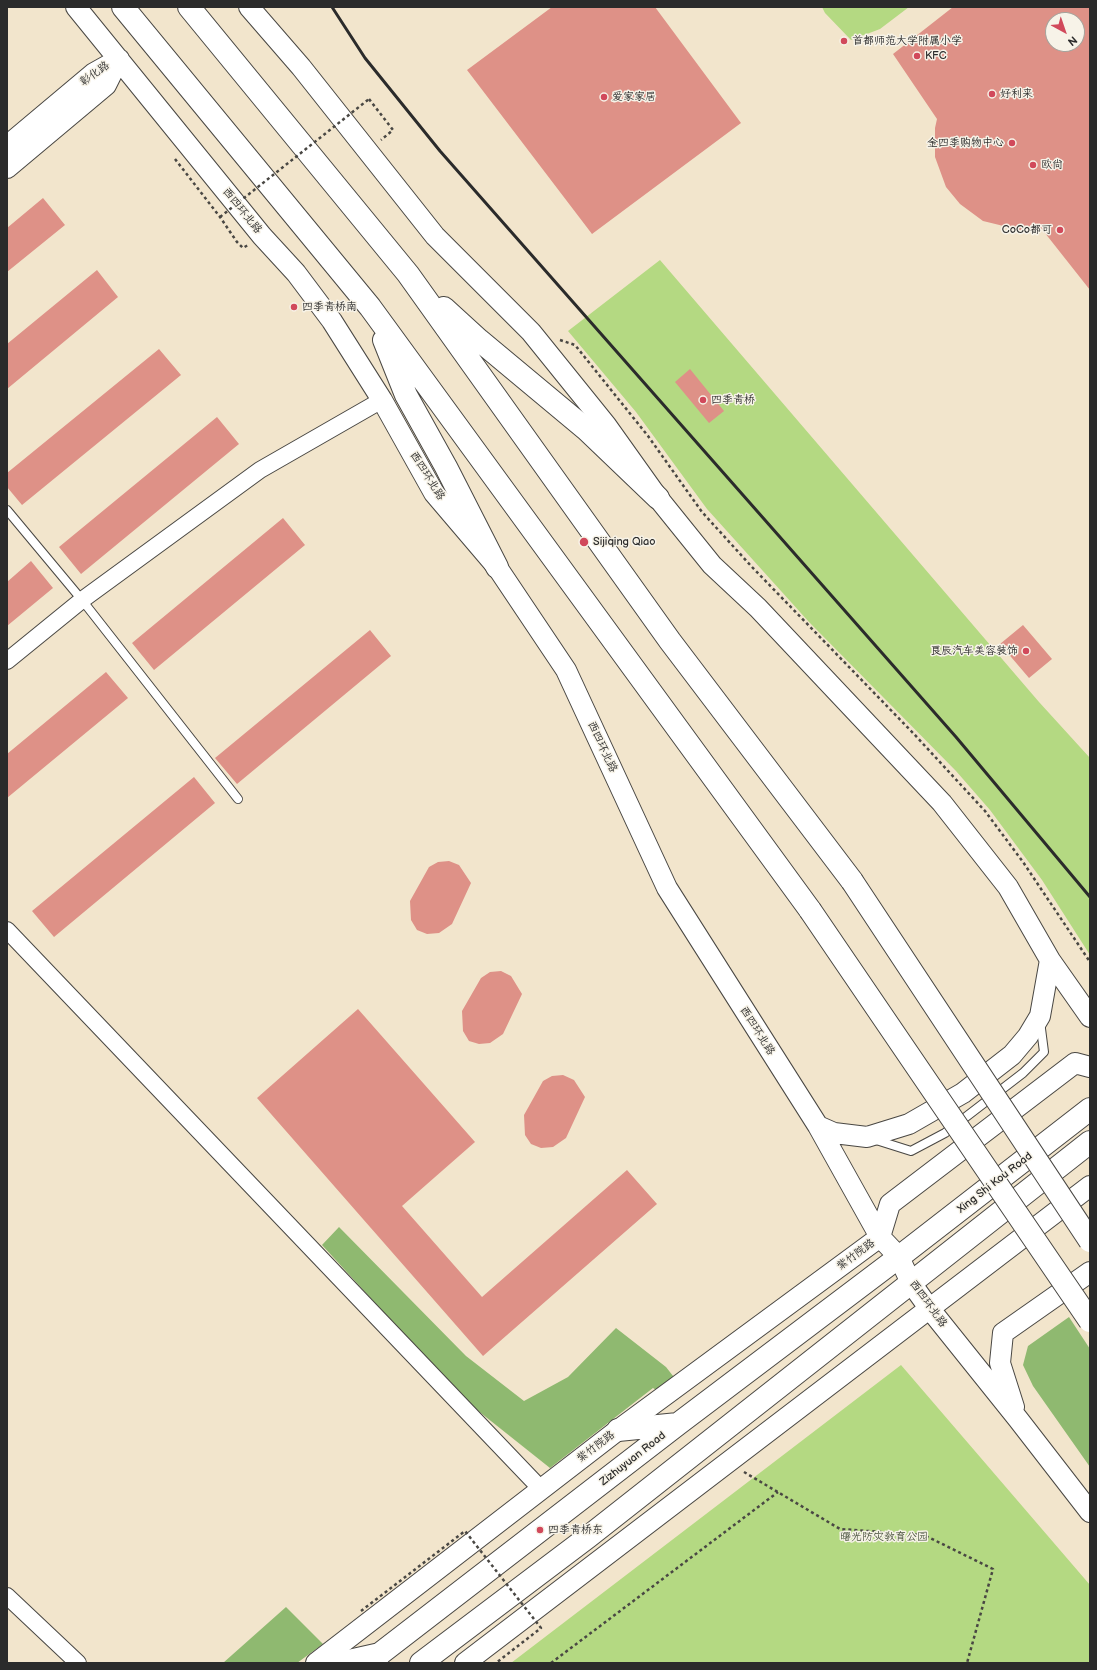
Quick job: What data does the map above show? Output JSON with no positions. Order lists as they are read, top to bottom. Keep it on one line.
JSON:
{"streets":{"main road":["Xing Shi Kou Road","Zizhuyuan Road"],"street":["彰化路","西四环北路","紫竹院路"]},"crossings":[["彰化路","西四环北路"],["西四环北路","Xing Shi Kou Road"],["西四环北路","紫竹院路"],["西四环北路","Zizhuyuan Road"],["Xing Shi Kou Road","Zizhuyuan Road"]],"parks":["曙光防灾教育公园"],"places":["首都师范大学附属小学","KFC","好利来","爱家家居","金四季购物中心","欧尚","CoCo都可","四季青桥南","四季青桥","Sijiqing Qiao","良辰汽车美容装饰","四季青桥东"],"north":"bottom right"}
